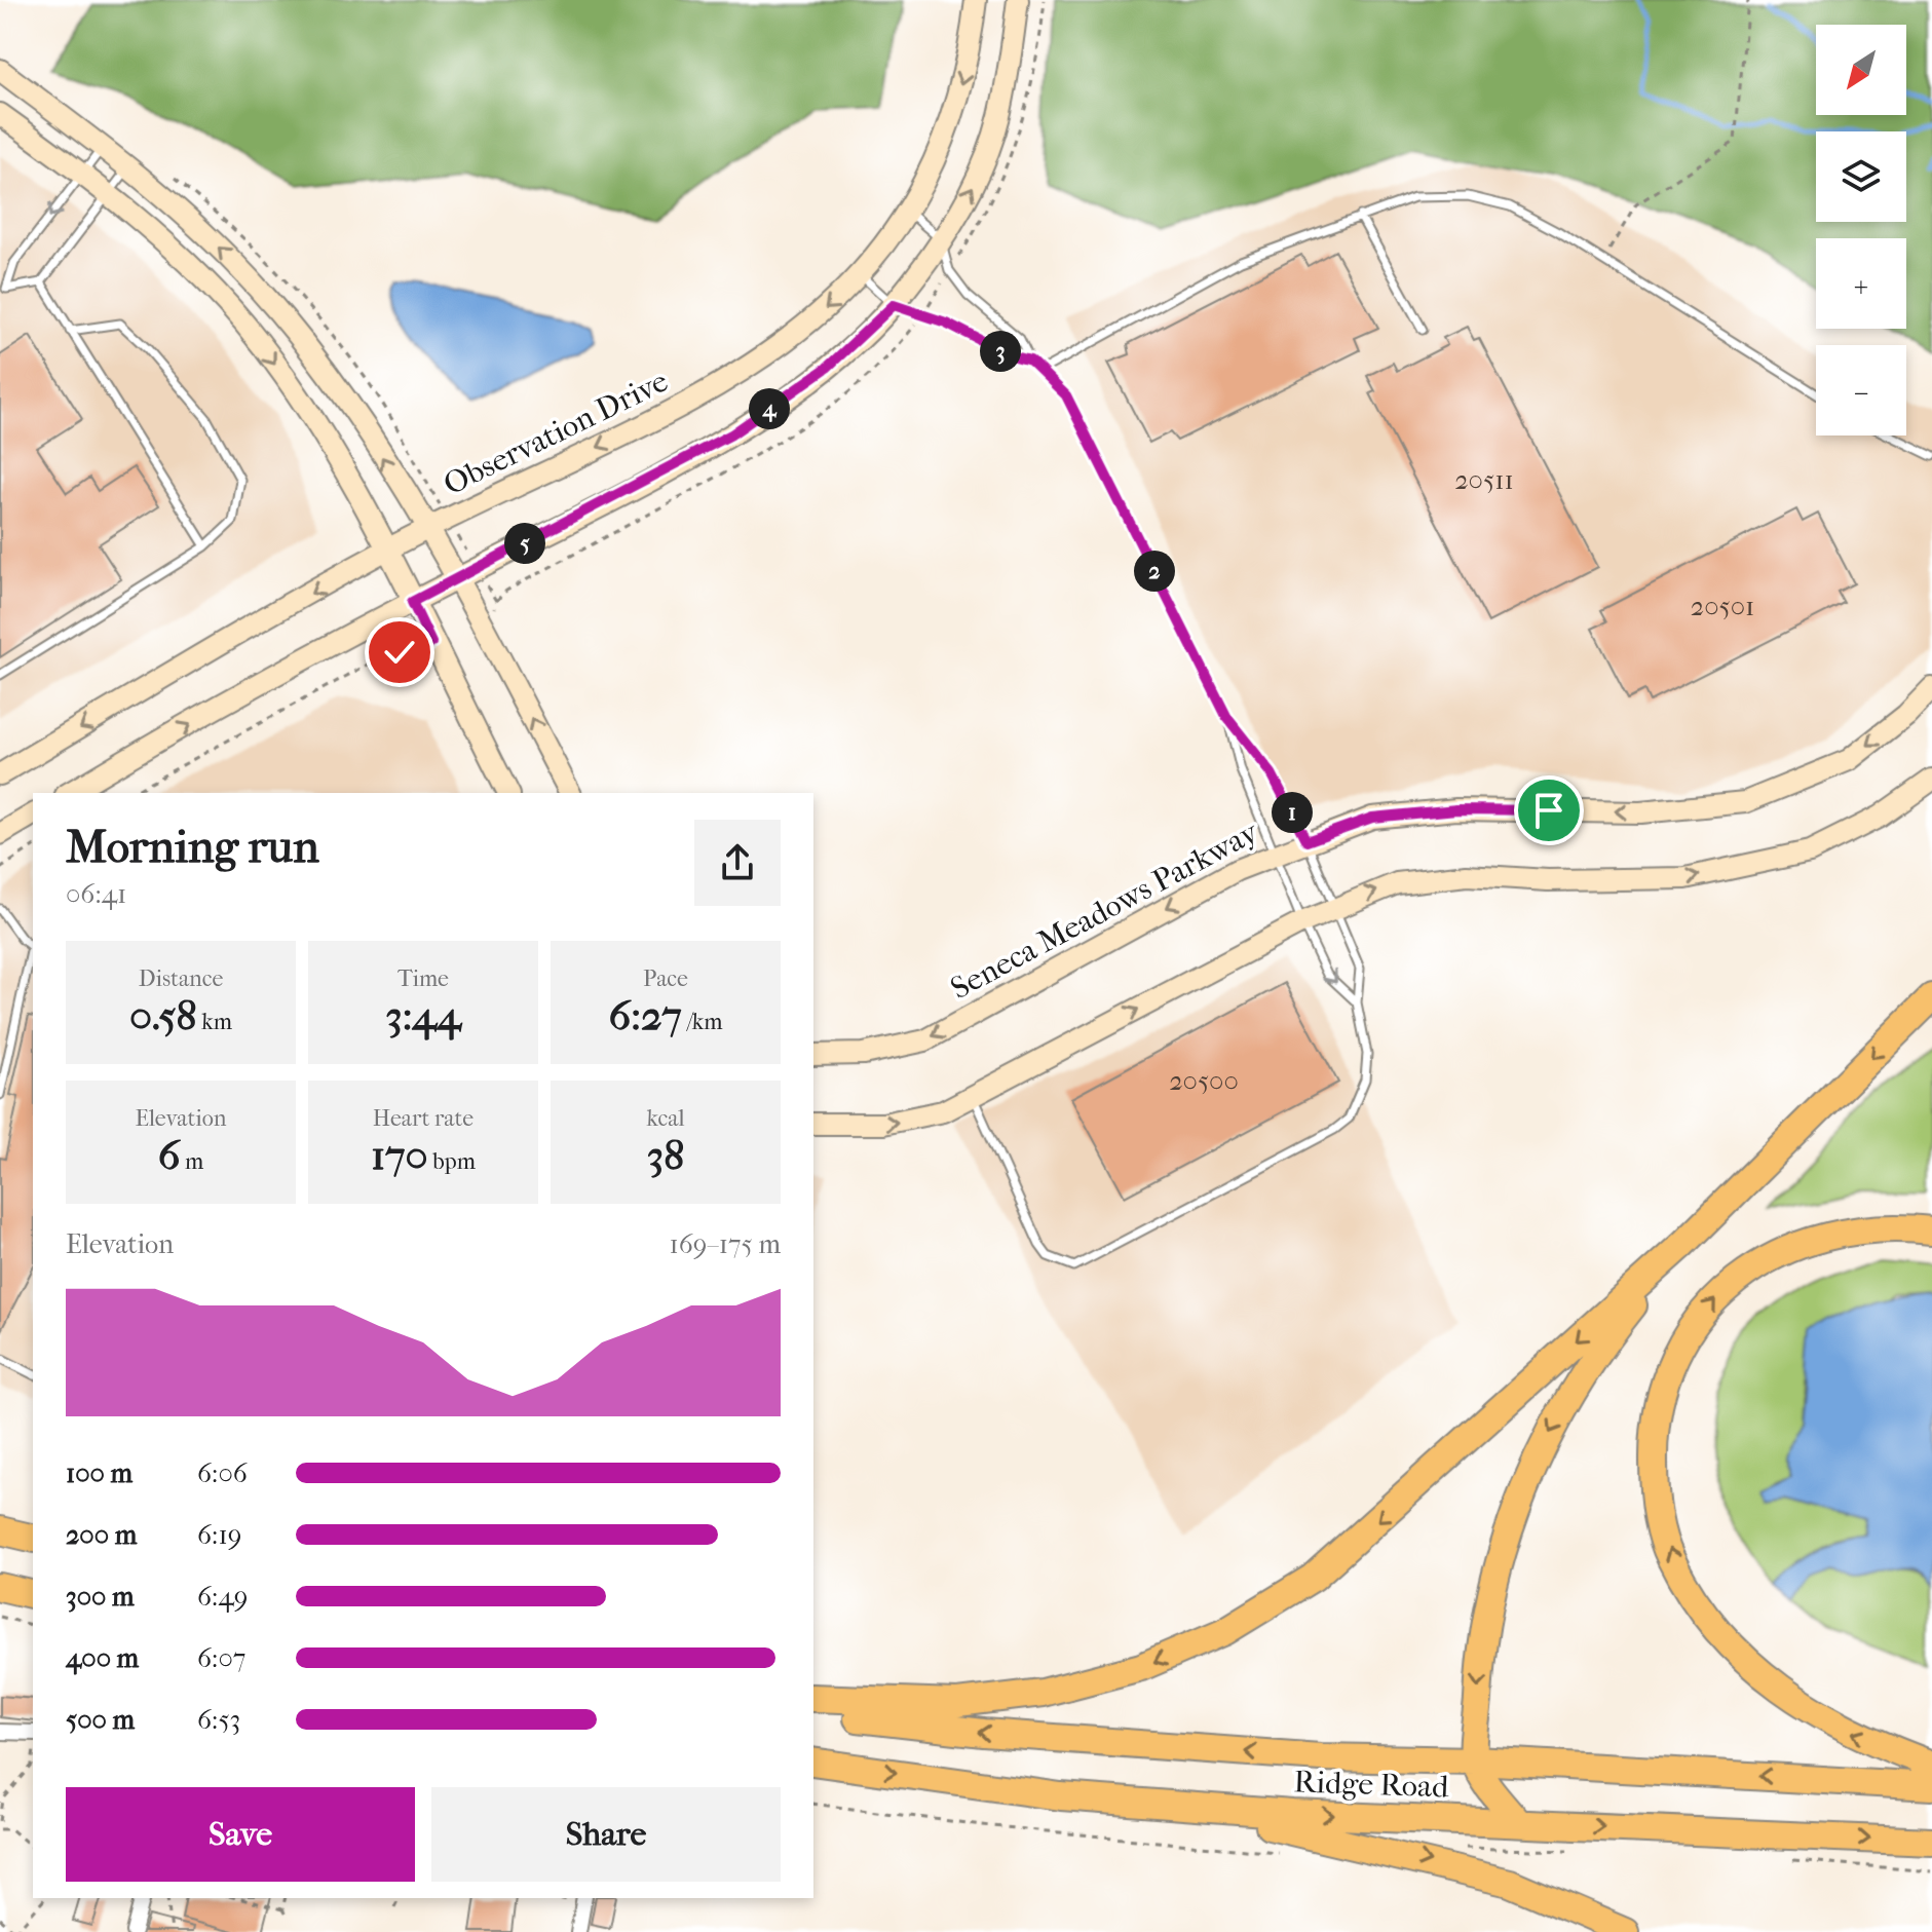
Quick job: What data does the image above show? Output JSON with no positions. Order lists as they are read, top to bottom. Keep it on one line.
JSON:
{"streets":{"highway":["Ridge Road"],"street":["Observation Drive","Seneca Meadows Parkway"]},"house_numbers":["20511","20501","20500"],"north":"bottom left","page":{"map_buttons":["+","−"],"pins":["3","4","5","2","1"],"heading":["Morning run","06:41"],"stats":[["Distance","0.58 km"],["Time","3:44"],["Pace","6:27 /km"],["Elevation","6 m"],["Heart rate","170 bpm"],["kcal","38"]],"chart":["Elevation","169–175 m"],"list":[{"name":"100 m","note":"6:06"},{"name":"200 m","note":"6:19"},{"name":"300 m","note":"6:49"},{"name":"400 m","note":"6:07"},{"name":"500 m","note":"6:53"}],"buttons":["Save","Share"]}}
